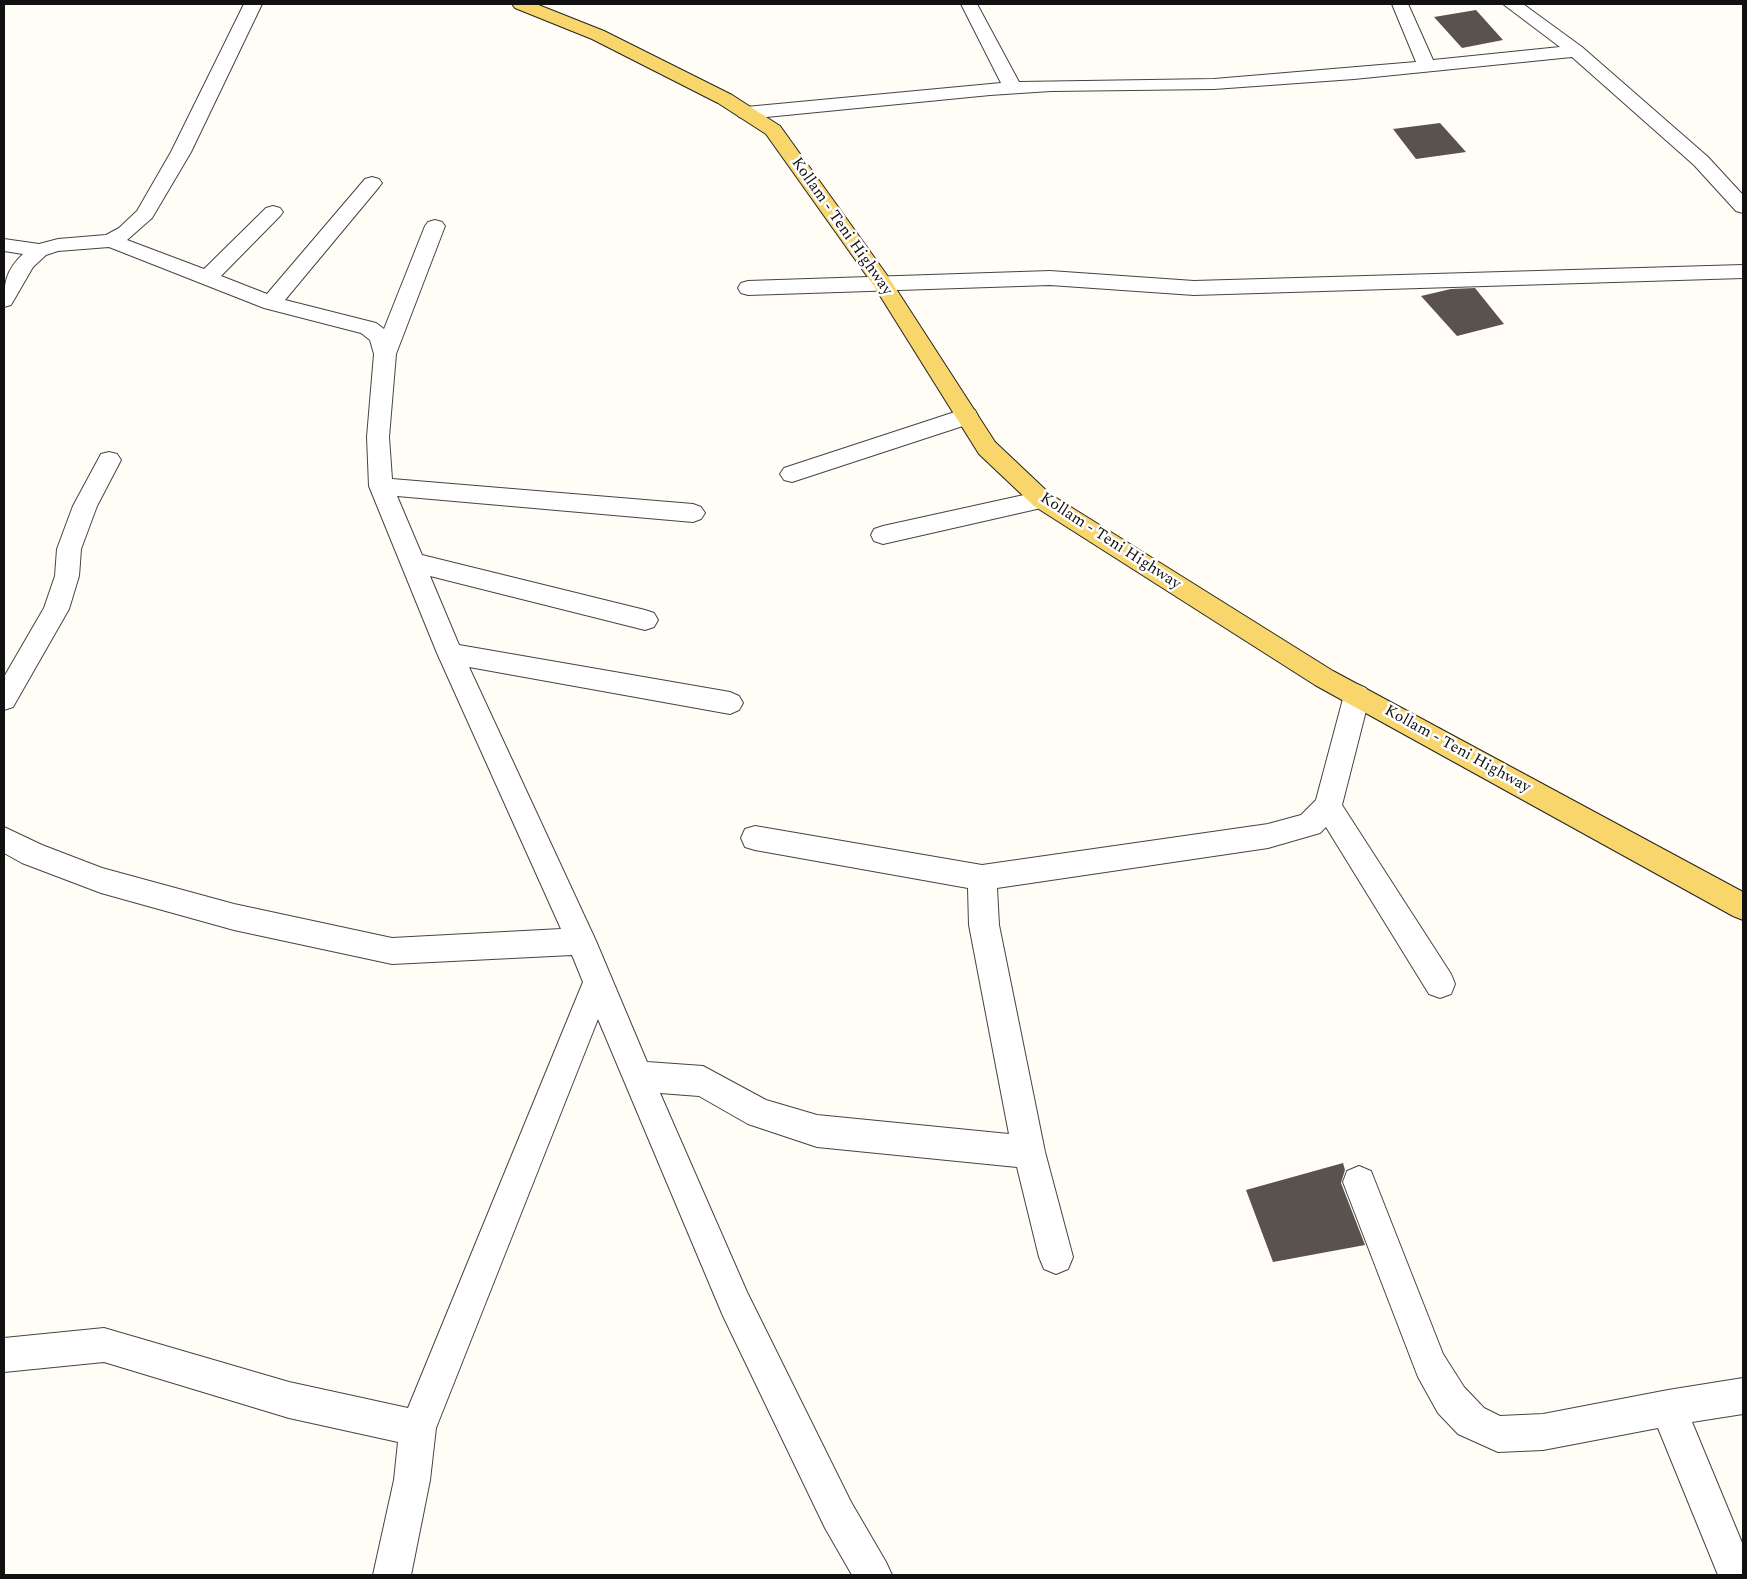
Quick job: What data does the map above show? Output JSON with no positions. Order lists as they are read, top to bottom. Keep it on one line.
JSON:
{"streets":{"main road":["Kollam - Teni Highway"]}}
